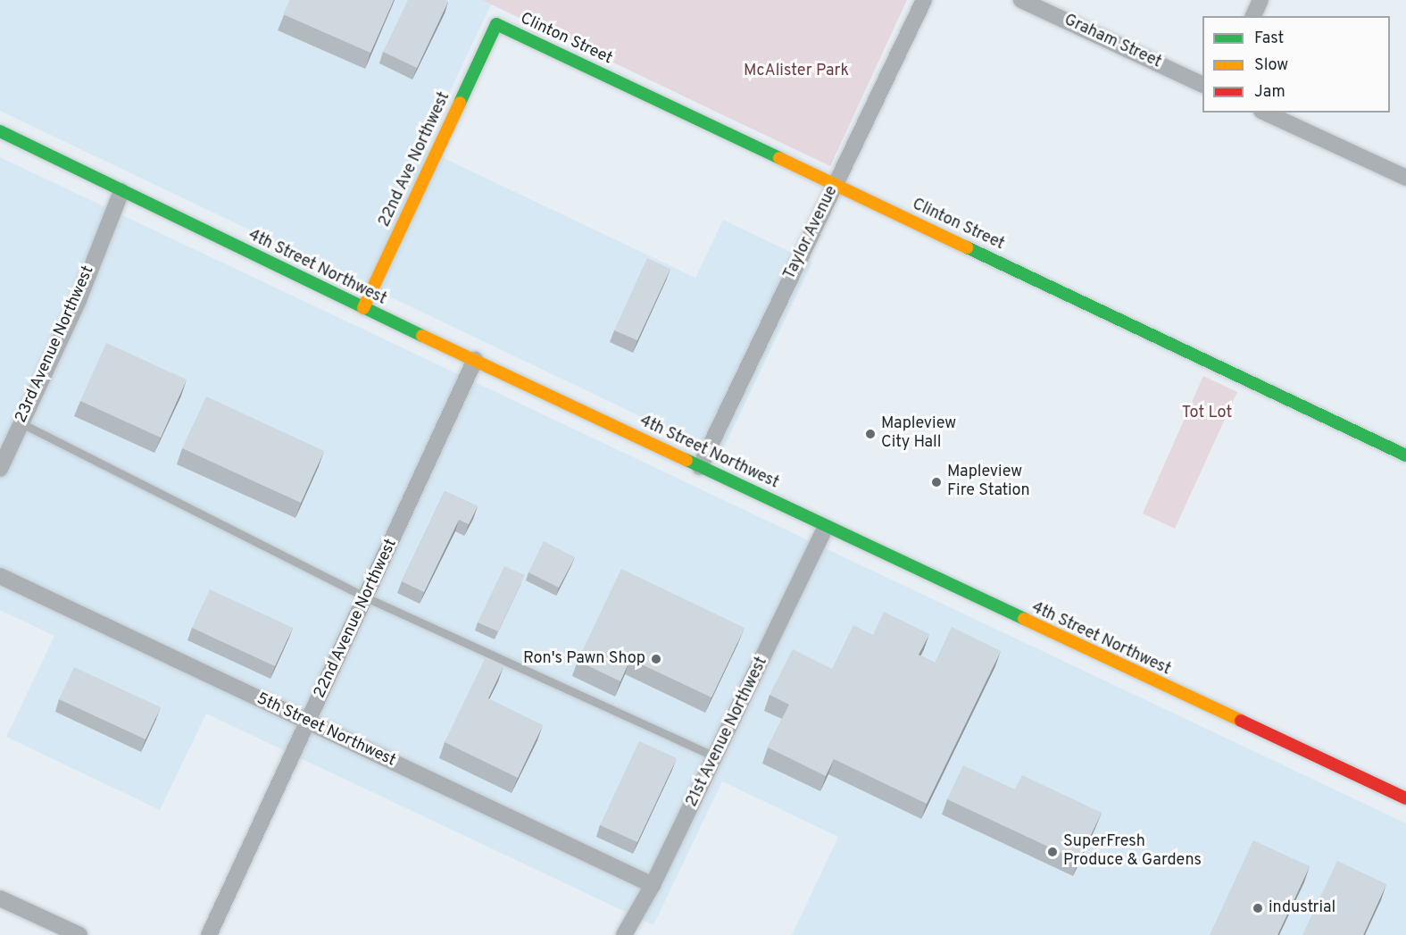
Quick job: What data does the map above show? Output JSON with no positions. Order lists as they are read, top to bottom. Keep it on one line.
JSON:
{"streets":{"street":["Clinton Street","Graham Street","22nd Ave Northwest","Taylor Avenue","4th Street Northwest","23rd Avenue Northwest","22nd Avenue Northwest","5th Street Northwest","21st Avenue Northwest"]},"crossings":[["Clinton Street","22nd Ave Northwest"],["Clinton Street","Taylor Avenue"],["22nd Ave Northwest","4th Street Northwest"],["Taylor Avenue","4th Street Northwest"],["4th Street Northwest","23rd Avenue Northwest"],["4th Street Northwest","22nd Avenue Northwest"],["4th Street Northwest","21st Avenue Northwest"],["22nd Avenue Northwest","5th Street Northwest"],["5th Street Northwest","21st Avenue Northwest"]],"parks":["McAlister Park","Tot Lot"],"places":["Mapleview City Hall","Mapleview Fire Station","Ron's Pawn Shop","SuperFresh Produce & Gardens","industrial"],"legend":["Fast","Slow","Jam"]}
